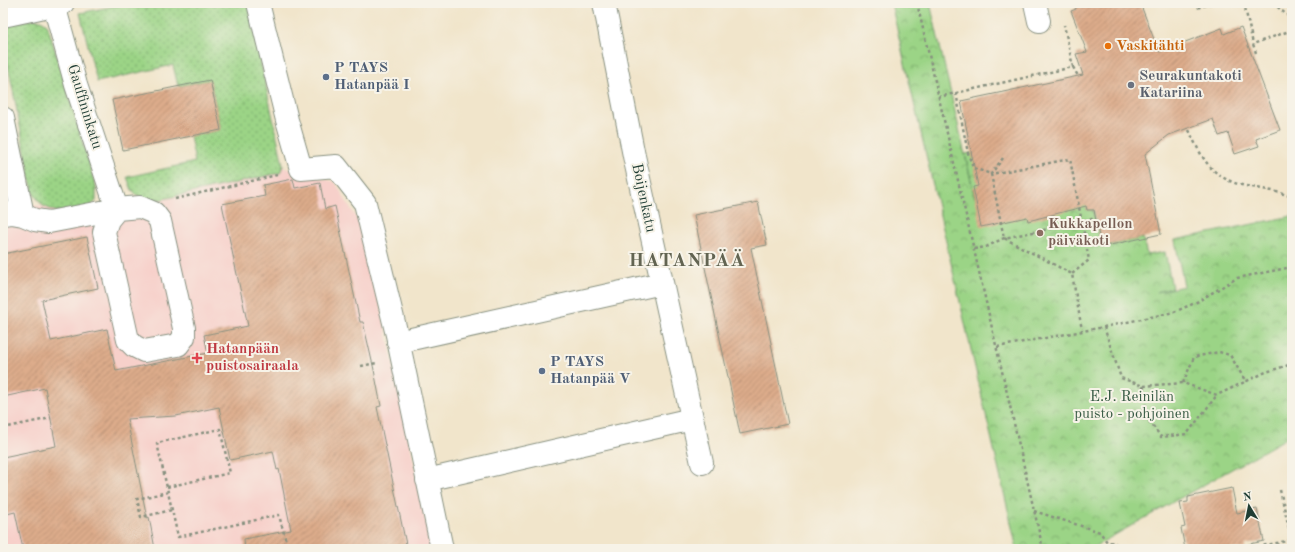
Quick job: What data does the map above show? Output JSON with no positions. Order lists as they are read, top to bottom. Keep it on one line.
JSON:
{"streets":{"street":["Gauffininkatu","Boijenkatu"]},"districts":["HATANPÄÄ"],"parks":["E.J. Reinilän puisto - pohjoinen"],"places":{"other":["Vaskitähti","P TAYS Hatanpää I","Seurakuntakoti Katariina","Kukkapellon päiväkoti","P TAYS Hatanpää V"],"health":["Hatanpään puistosairaala"]},"north":"top"}
